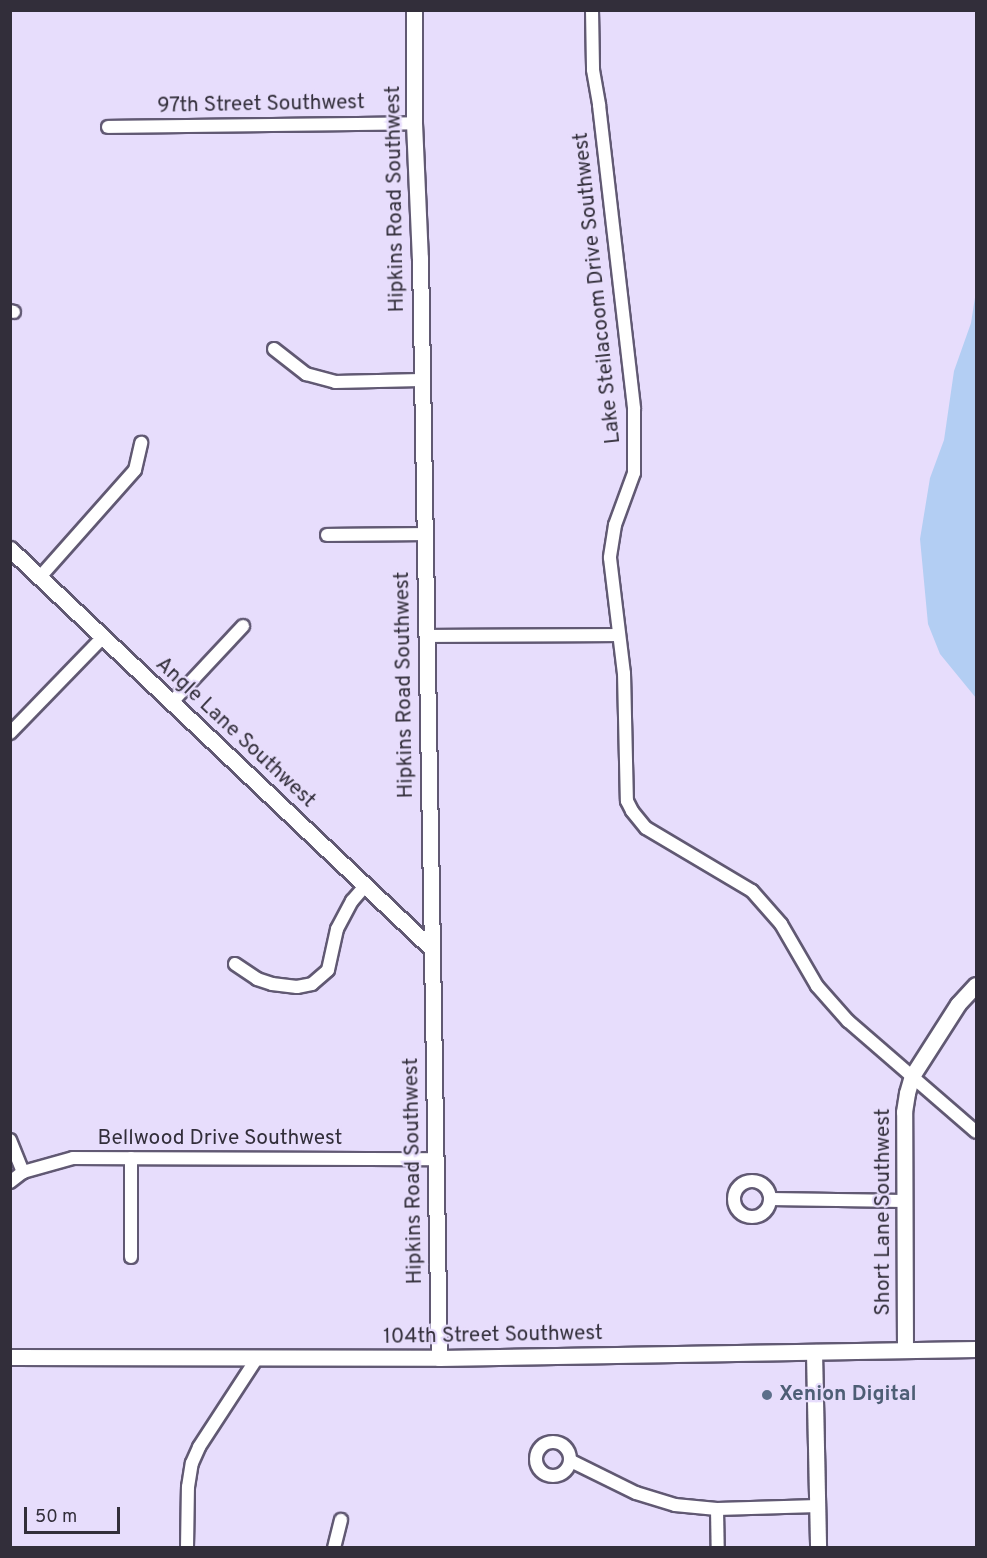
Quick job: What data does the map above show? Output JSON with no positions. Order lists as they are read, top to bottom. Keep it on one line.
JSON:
{"streets":{"street":["97th Street Southwest","Hipkins Road Southwest","Lake Steilacoom Drive Southwest","Angle Lane Southwest","Bellwood Drive Southwest","Short Lane Southwest","104th Street Southwest"]},"crossings":[["97th Street Southwest","Hipkins Road Southwest"],["Hipkins Road Southwest","Angle Lane Southwest"],["Hipkins Road Southwest","Bellwood Drive Southwest"],["Hipkins Road Southwest","104th Street Southwest"],["Lake Steilacoom Drive Southwest","Short Lane Southwest"],["Short Lane Southwest","104th Street Southwest"]],"places":["Xenion Digital"],"scale_bar":"50 m"}
